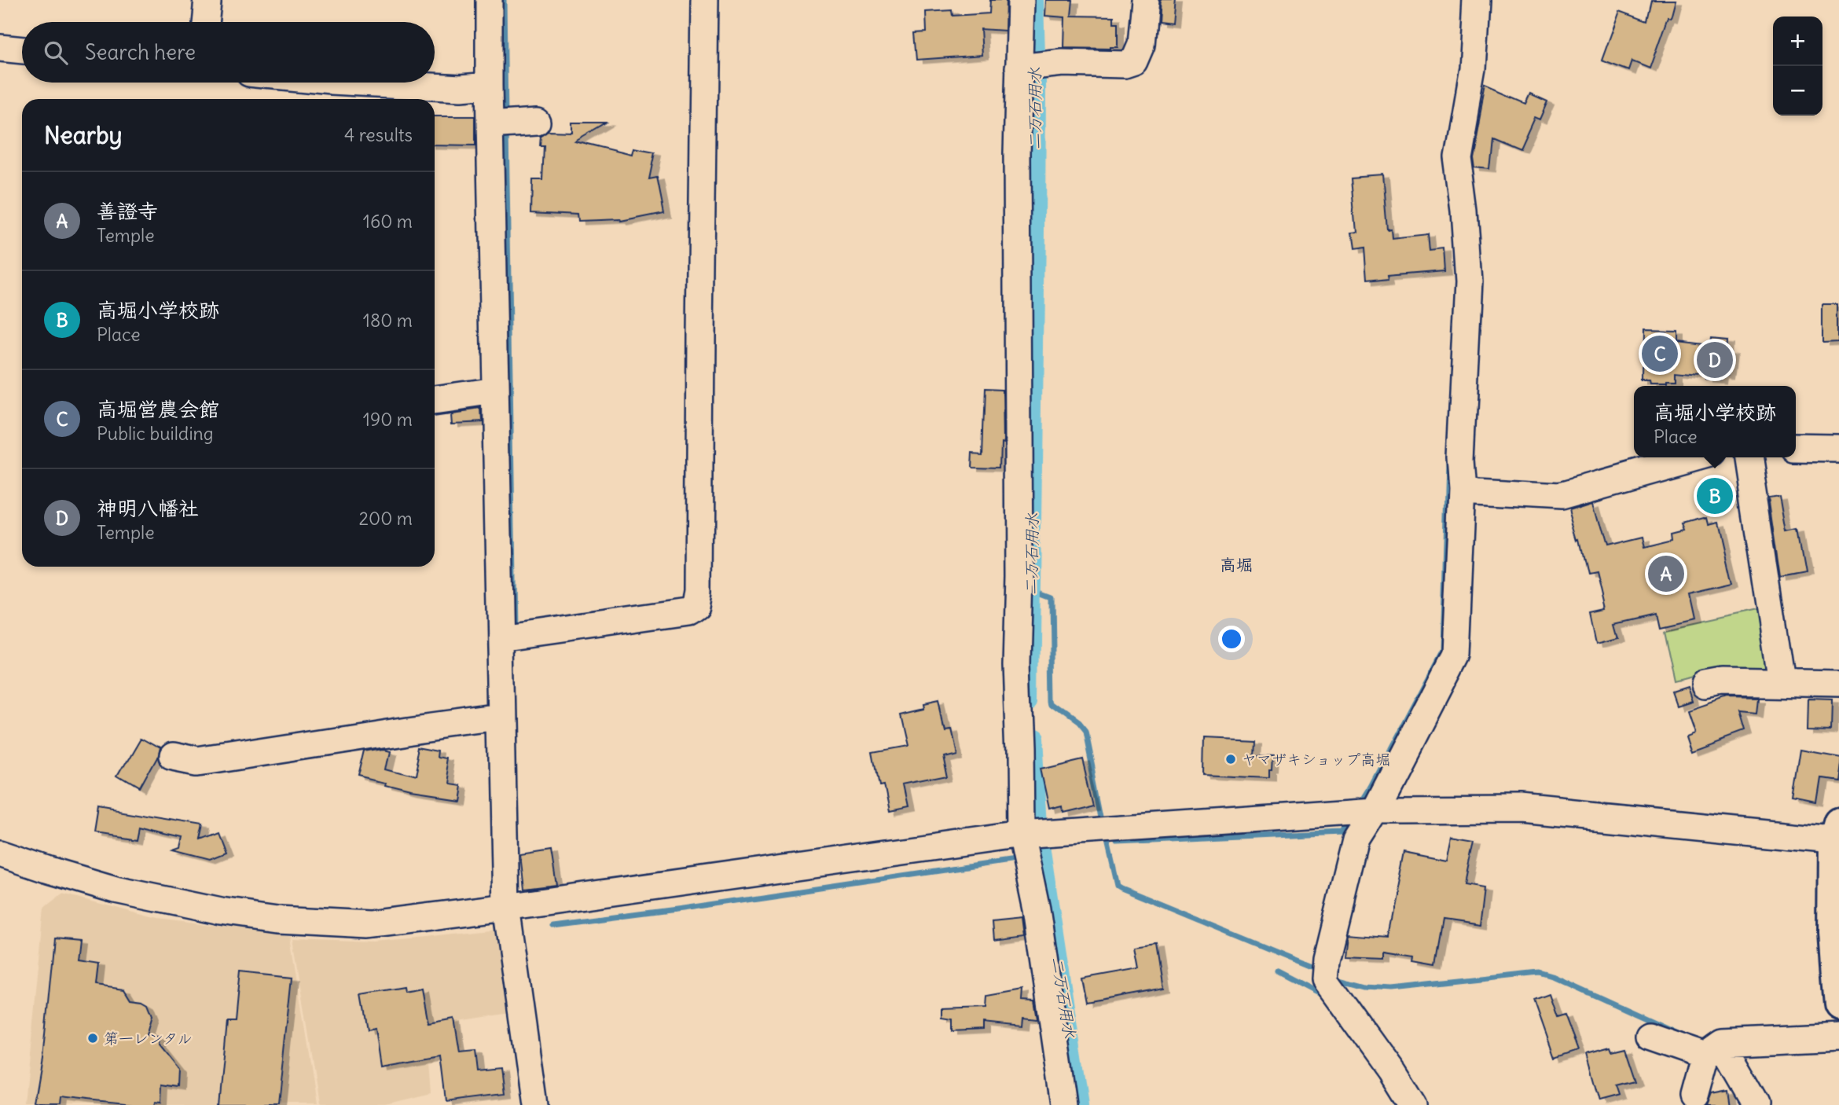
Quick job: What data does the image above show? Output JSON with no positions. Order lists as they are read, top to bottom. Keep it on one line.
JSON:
{"districts":["高堀"],"water":["二万石用水"],"places":["ヤマザキショップ高堀","第一レンタル"],"page":{"map_buttons":["+","−"],"search":"Search here","heading":["Nearby","4 results"],"list":[{"mark":"A","name":"善證寺","note":"Temple","value":"160 m"},{"mark":"B","name":"高堀小学校跡","note":"Place","value":"180 m"},{"mark":"C","name":"高堀営農会館","note":"Public building","value":"190 m"},{"mark":"D","name":"神明八幡社","note":"Temple","value":"200 m"}],"pins":["C","D","B","A"],"popup":["高堀小学校跡","Place"]}}
